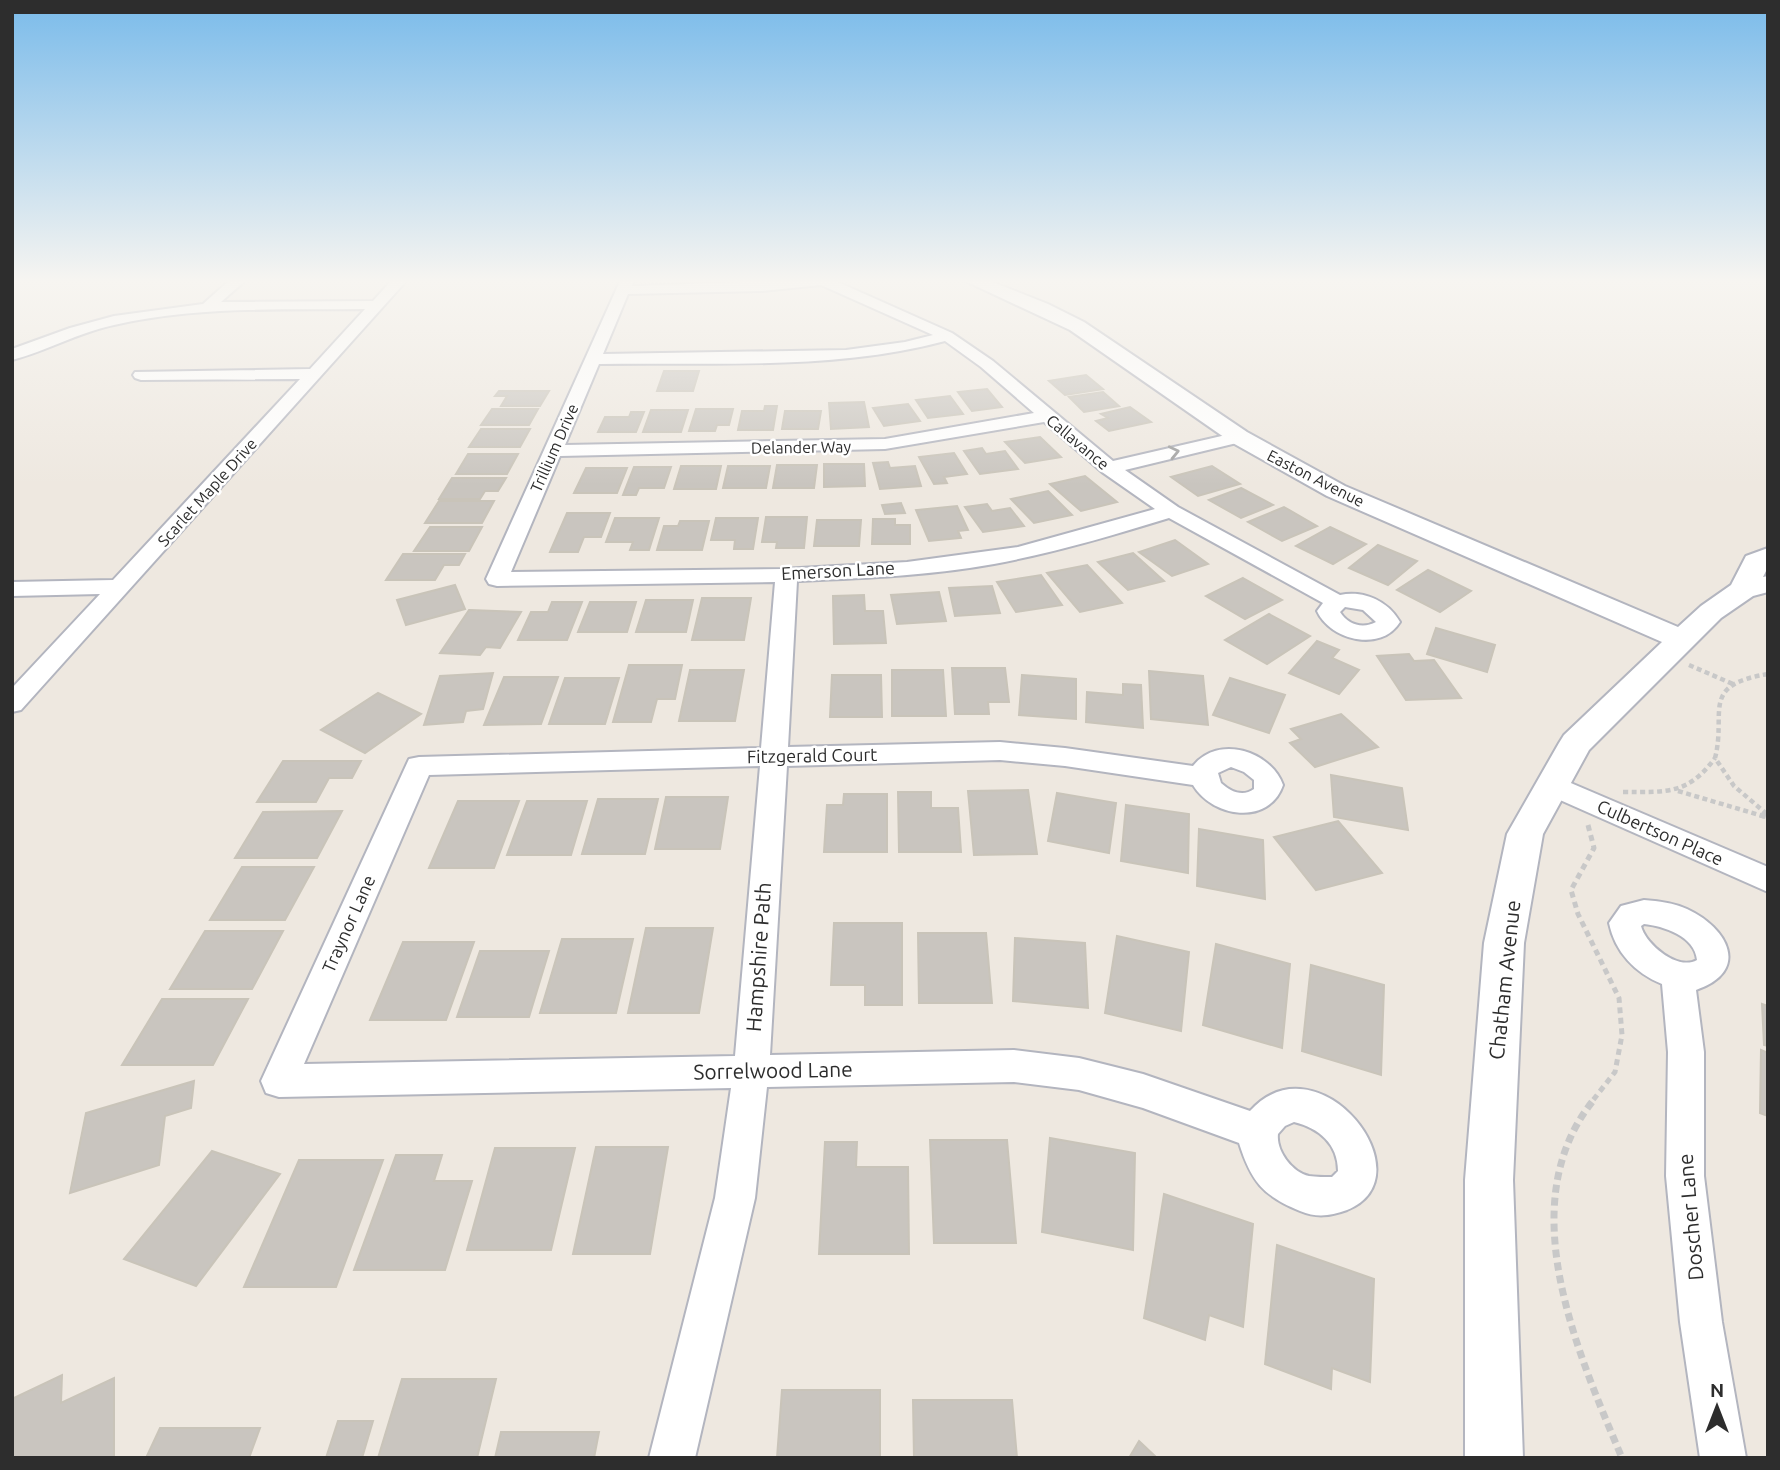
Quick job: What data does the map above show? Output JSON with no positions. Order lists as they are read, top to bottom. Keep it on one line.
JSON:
{"streets":{"street":["Callavance","Delander Way","Trillium Drive","Easton Avenue","Scarlet Maple Drive","Emerson Lane","Fitzgerald Court","Culbertson Place","Traynor Lane","Hampshire Path","Chatham Avenue","Sorrelwood Lane","Doscher Lane"]},"crossings":[["Callavance","Delander Way"],["Callavance","Emerson Lane"],["Delander Way","Trillium Drive"],["Trillium Drive","Emerson Lane"],["Easton Avenue","Chatham Avenue"],["Emerson Lane","Hampshire Path"],["Fitzgerald Court","Traynor Lane"],["Fitzgerald Court","Hampshire Path"],["Culbertson Place","Chatham Avenue"],["Traynor Lane","Sorrelwood Lane"],["Hampshire Path","Sorrelwood Lane"]],"north":"top"}
